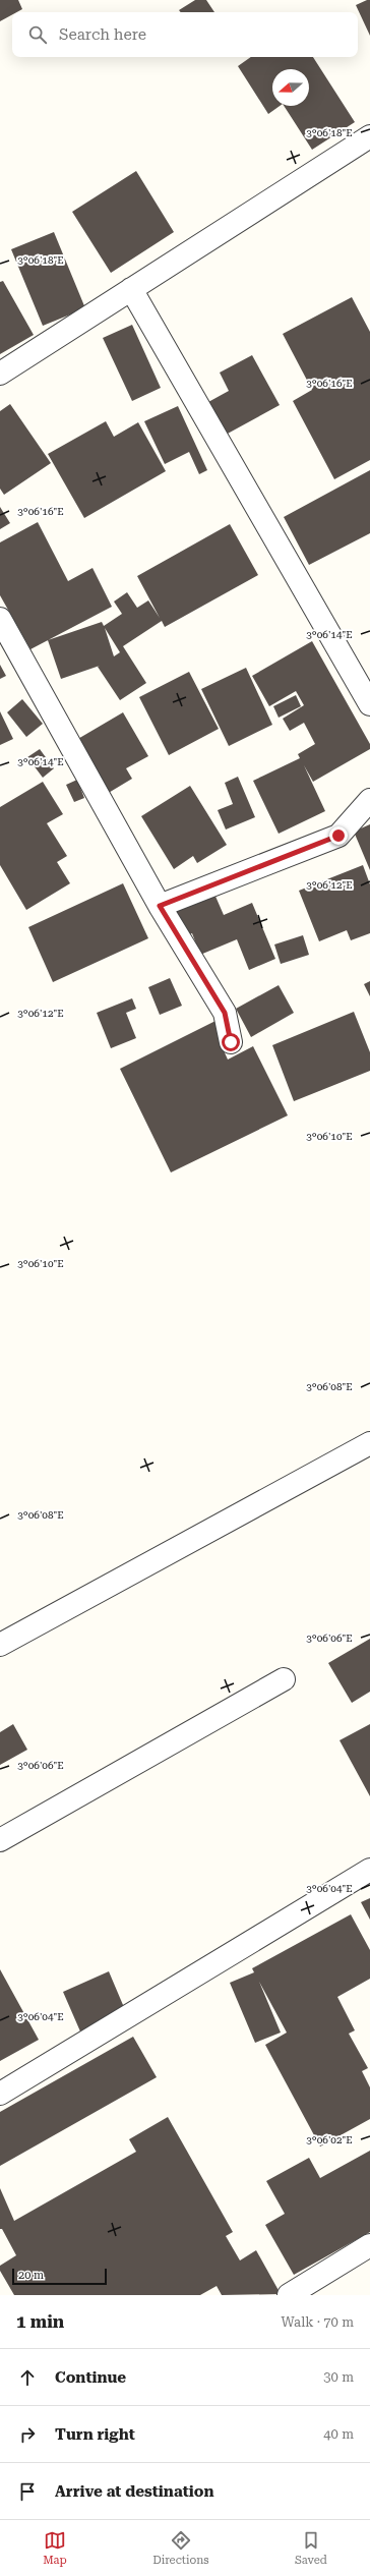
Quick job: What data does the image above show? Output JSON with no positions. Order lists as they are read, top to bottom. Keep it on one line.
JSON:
{"scale_bar":"20 m","north":"left","page":{"search":"Search here","scale":"20 m","heading":["1 min","Walk · 70 m"],"list":[["Continue","30 m"],["Turn right","40 m"],"Arrive at destination"],"nav":["Map","Directions","Saved"]},"coordinates":["3°06'18\"E","3°06'16\"E","3°06'14\"E","3°06'12\"E","3°06'10\"E","3°06'08\"E","3°06'06\"E","3°06'04\"E","3°06'02\"E"]}
